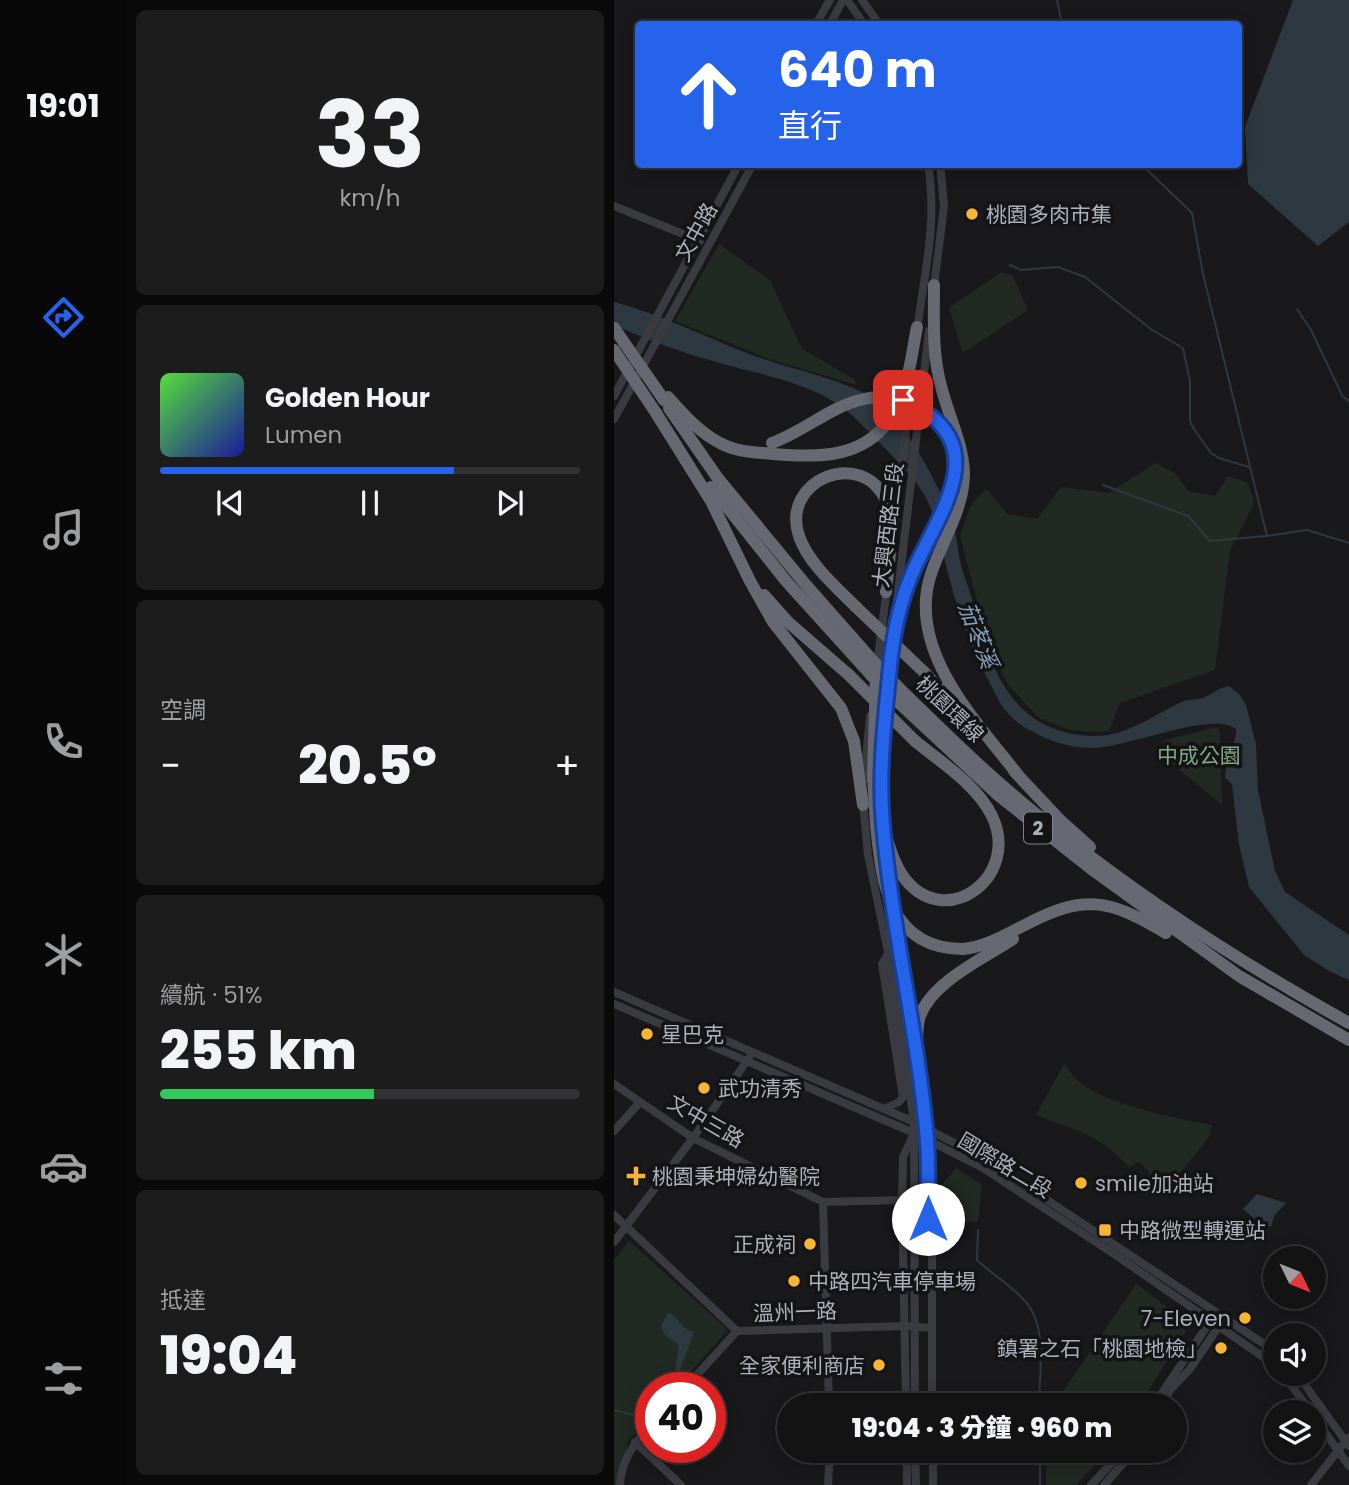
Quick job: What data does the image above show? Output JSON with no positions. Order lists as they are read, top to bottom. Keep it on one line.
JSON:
{"streets":{"highway":["桃園環線","2"],"street":["文中路","大興西路三段","文中三路","國際路二段","溫州一路"]},"crossings":[["大興西路三段","桃園環線"],["大興西路三段","國際路二段"],["大興西路三段","溫州一路"]],"water":["茄苳溪"],"parks":["中成公園"],"places":{"other":["桃園多肉市集","星巴克","武功清秀","smile加油站","正成祠","中路四汽車停車場","7-Eleven","鎮署之石「桃園地檢」","全家便利商店"],"health":["桃園秉坤婦幼醫院"],"transit":["中路微型轉運站"]},"north":"bottom right","page":{"tabs":"19:01","tile":[["33","km/h"],"空調",["續航 · 51%","255 km"],["抵達","19:04"]],"turn":["640 m","直行"],"song":["Golden Hour","Lumen"],"heat":["−","20.5°","+"],"limit":"40","trip":"19:04 · 3 分鐘 · 960 m"}}
